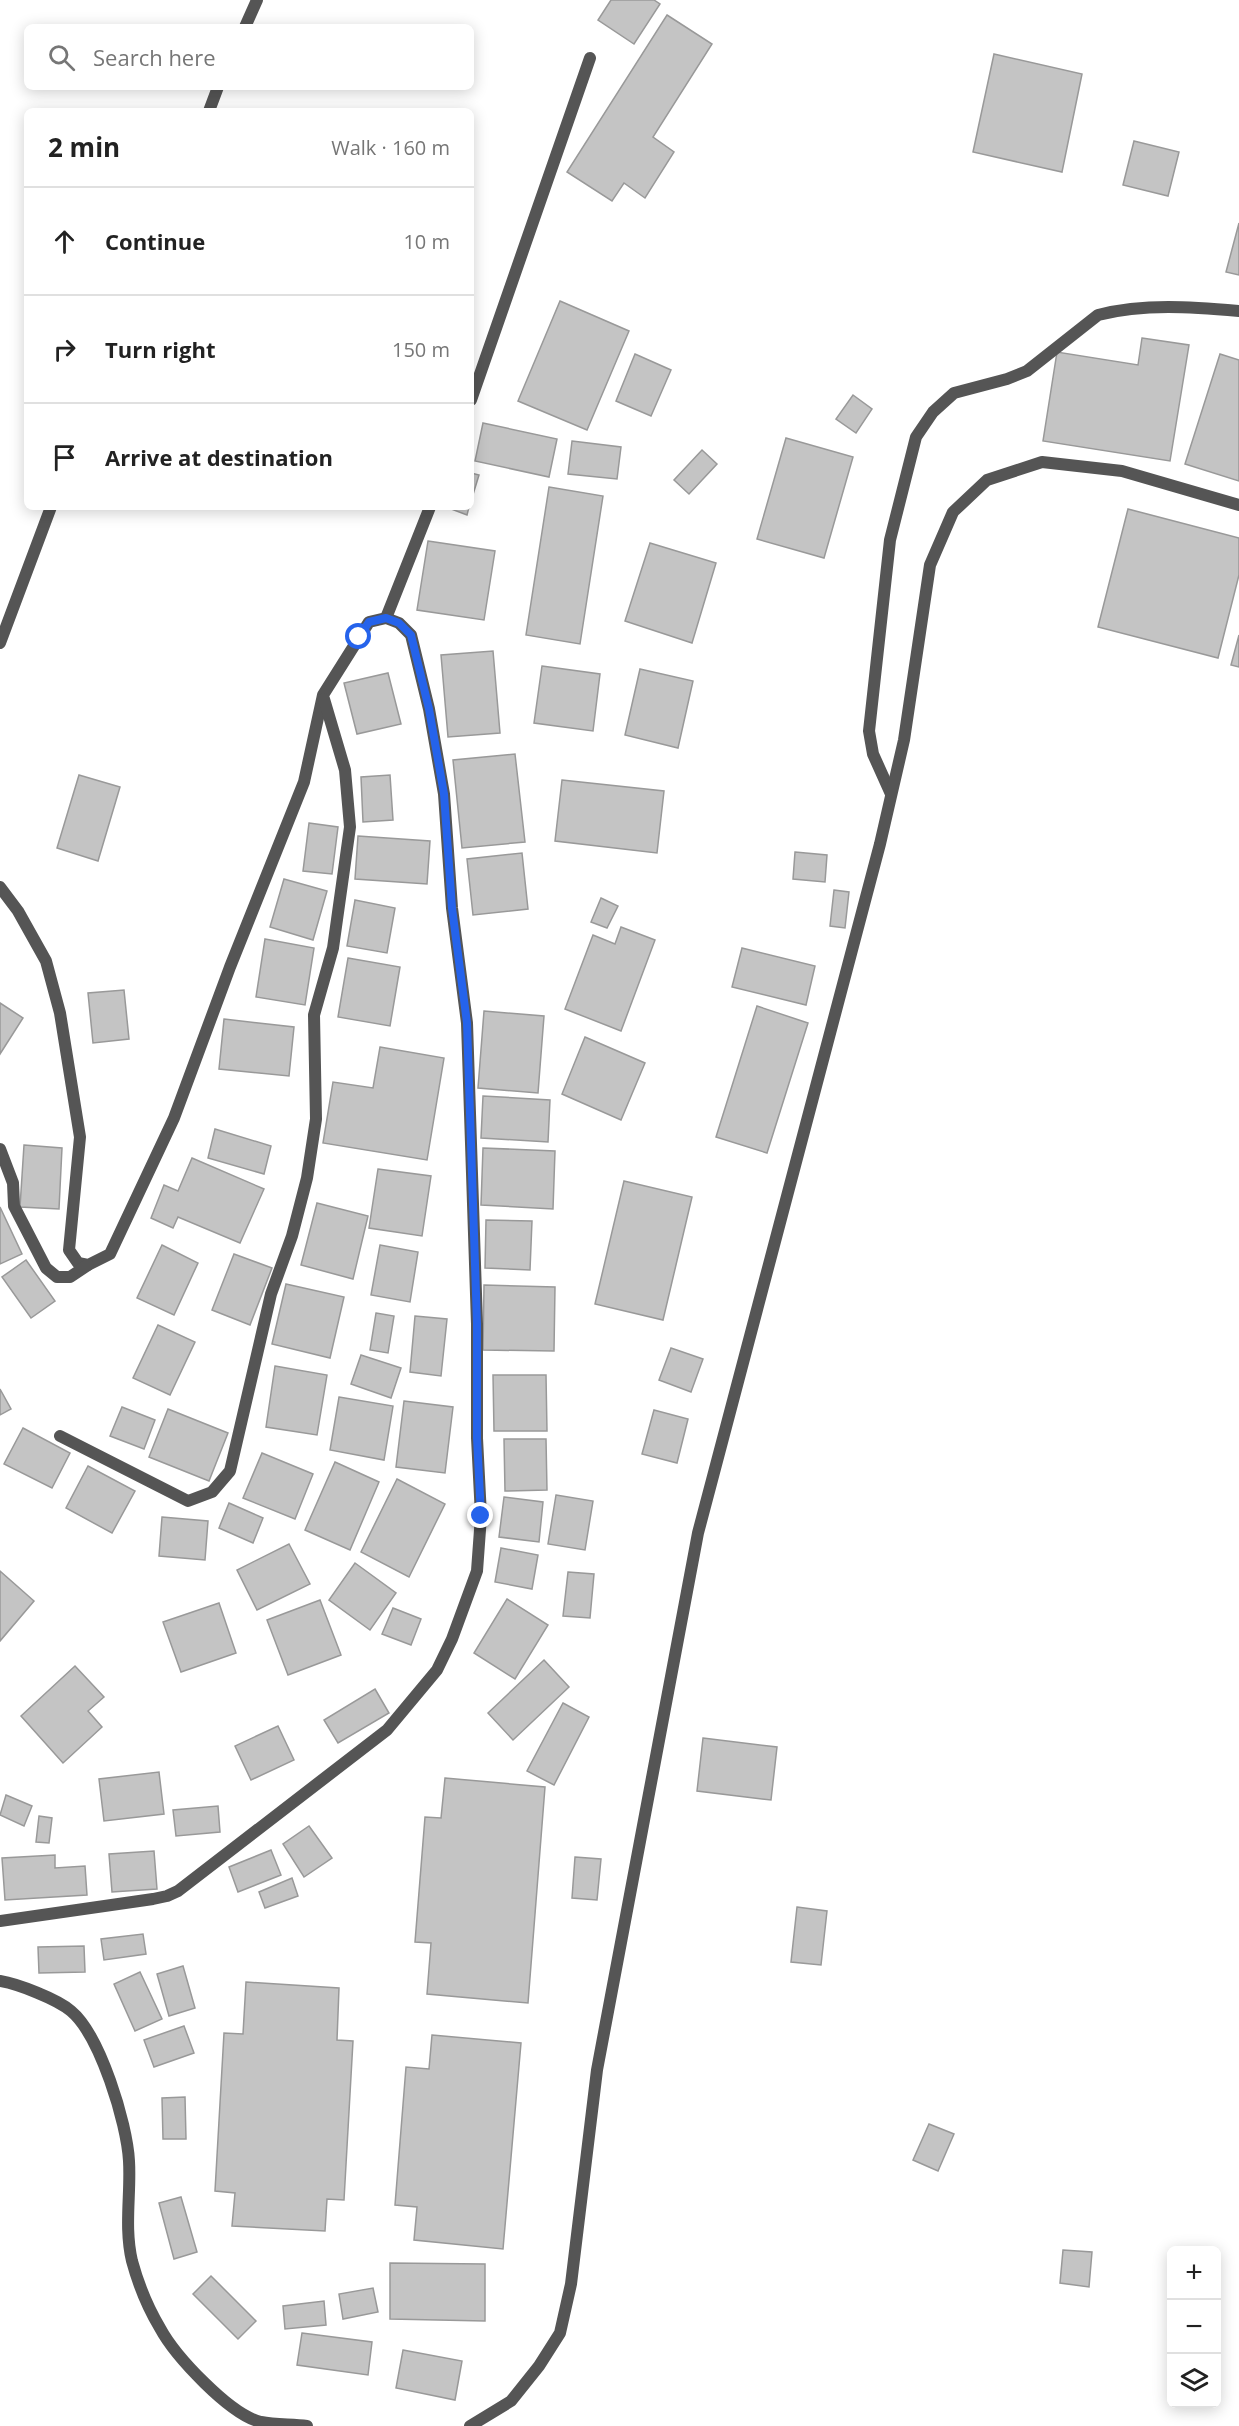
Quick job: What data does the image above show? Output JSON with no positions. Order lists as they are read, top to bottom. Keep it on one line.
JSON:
{"page":{"search":"Search here","heading":["2 min","Walk · 160 m"],"list":[["Continue","10 m"],["Turn right","150 m"],"Arrive at destination"],"map_buttons":["+","−"]}}
